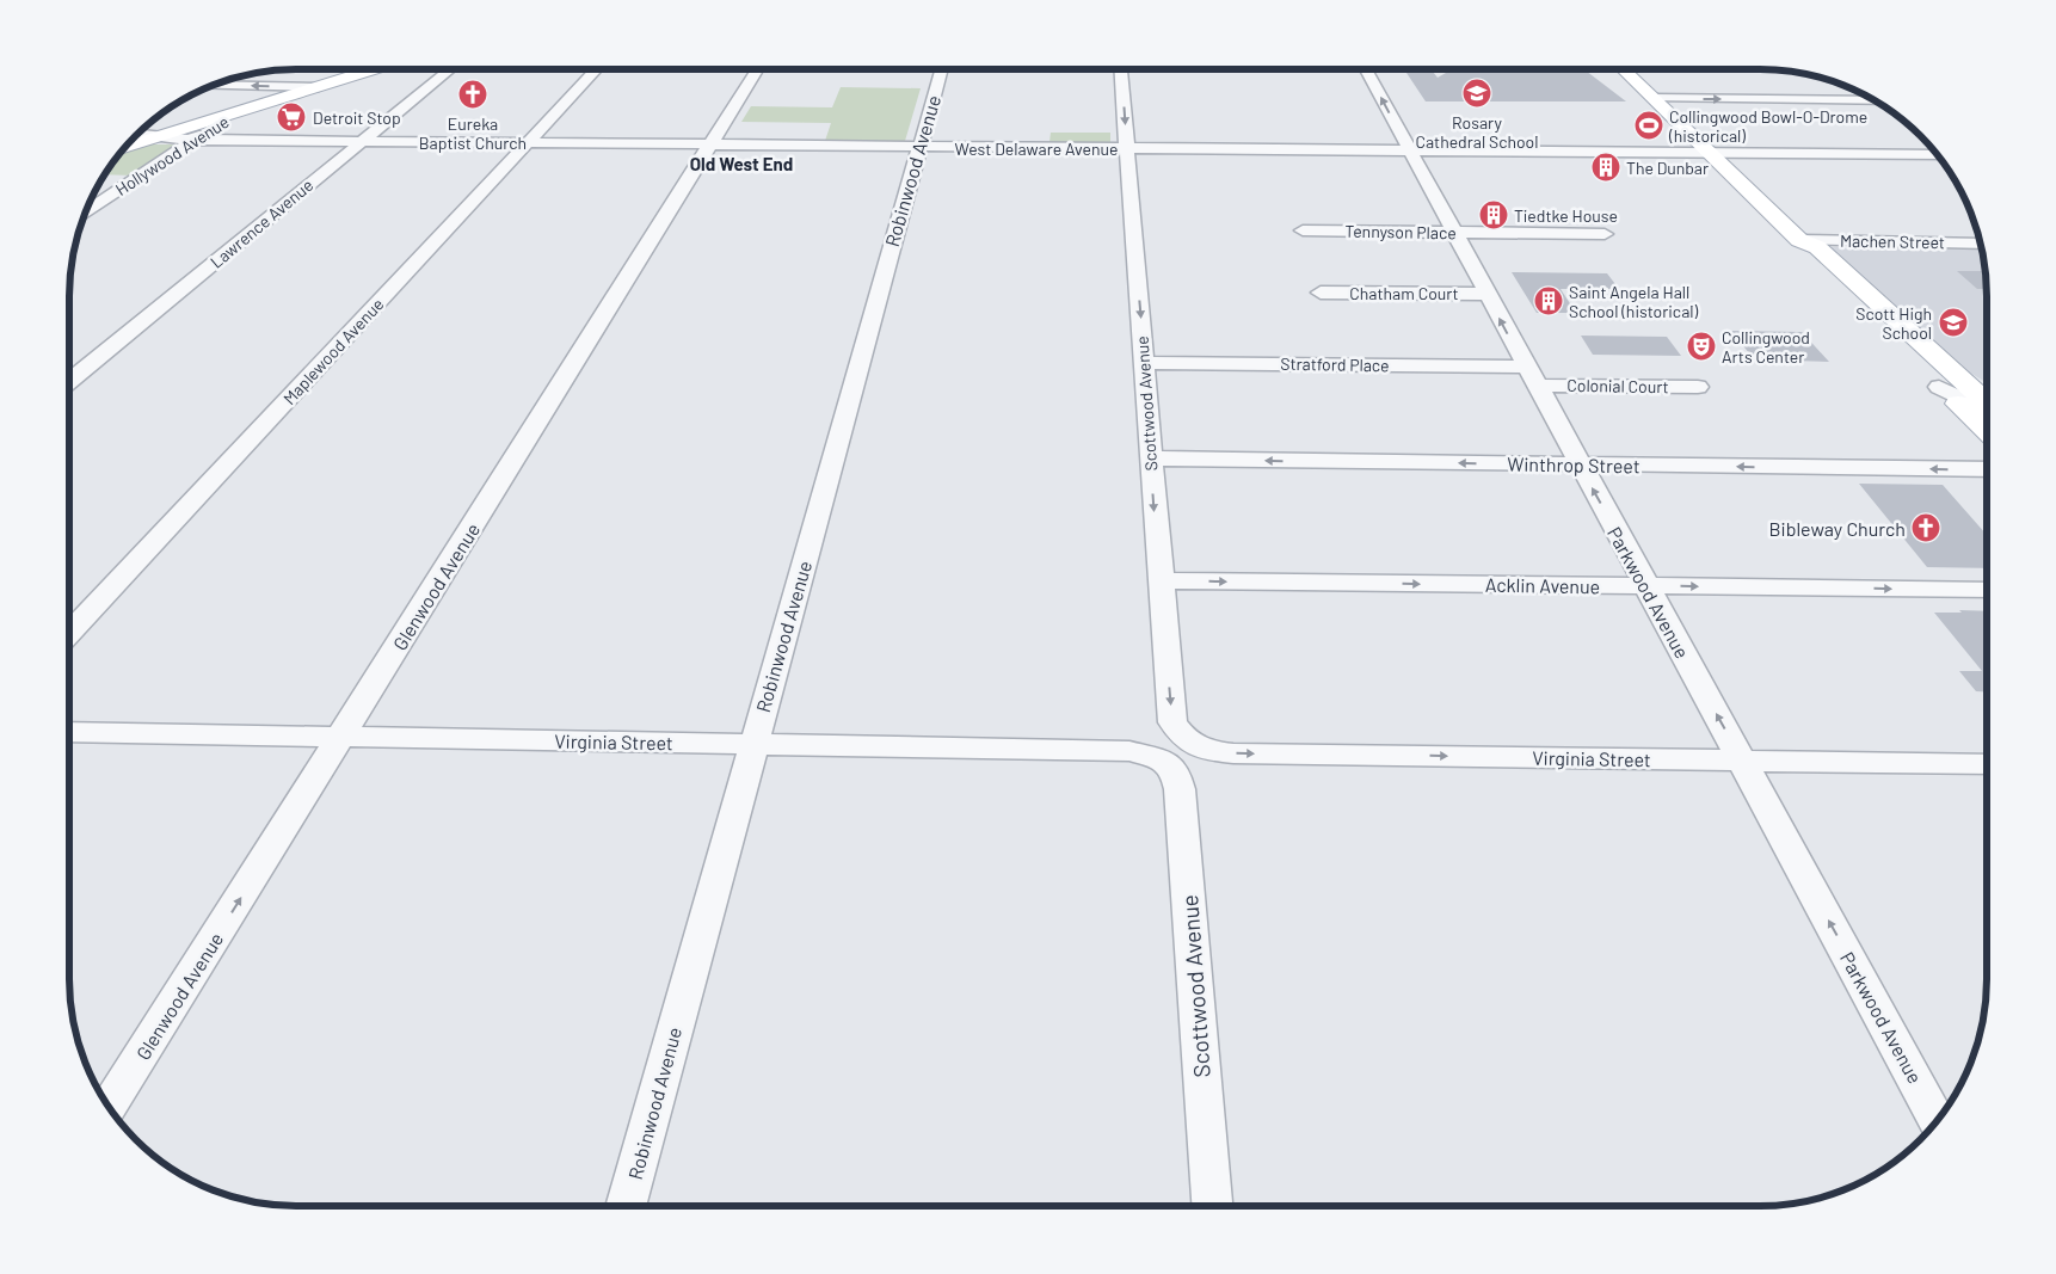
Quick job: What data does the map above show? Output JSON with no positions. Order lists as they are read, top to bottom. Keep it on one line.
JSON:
{"streets":{"street":["West Delaware Avenue","Hollywood Avenue","Robinwood Avenue","Lawrence Avenue","Tennyson Place","Machen Street","Chatham Court","Maplewood Avenue","Stratford Place","Colonial Court","Scottwood Avenue","Winthrop Street","Acklin Avenue","Glenwood Avenue","Parkwood Avenue","Virginia Street"]},"crossings":[["West Delaware Avenue","Hollywood Avenue"],["West Delaware Avenue","Robinwood Avenue"],["West Delaware Avenue","Lawrence Avenue"],["West Delaware Avenue","Maplewood Avenue"],["West Delaware Avenue","Scottwood Avenue"],["West Delaware Avenue","Glenwood Avenue"],["West Delaware Avenue","Parkwood Avenue"],["Robinwood Avenue","Virginia Street"],["Tennyson Place","Parkwood Avenue"],["Chatham Court","Parkwood Avenue"],["Stratford Place","Colonial Court"],["Stratford Place","Scottwood Avenue"],["Stratford Place","Parkwood Avenue"],["Colonial Court","Parkwood Avenue"],["Scottwood Avenue","Winthrop Street"],["Scottwood Avenue","Acklin Avenue"],["Scottwood Avenue","Virginia Street"],["Winthrop Street","Parkwood Avenue"],["Acklin Avenue","Parkwood Avenue"],["Glenwood Avenue","Virginia Street"],["Parkwood Avenue","Virginia Street"]],"one_way":["Scottwood Avenue","Winthrop Street","Acklin Avenue","Glenwood Avenue","Parkwood Avenue"],"districts":["Old West End"],"places":{"school or university":["Rosary Cathedral School","Scott High School"],"church":["Eureka Baptist Church","Bibleway Church"],"supermarket":["Detroit Stop"],"sports":["Collingwood Bowl-O-Drome (historical)"],"building":["The Dunbar","Tiedtke House","Saint Angela Hall School (historical)"],"theatre":["Collingwood Arts Center"]}}
